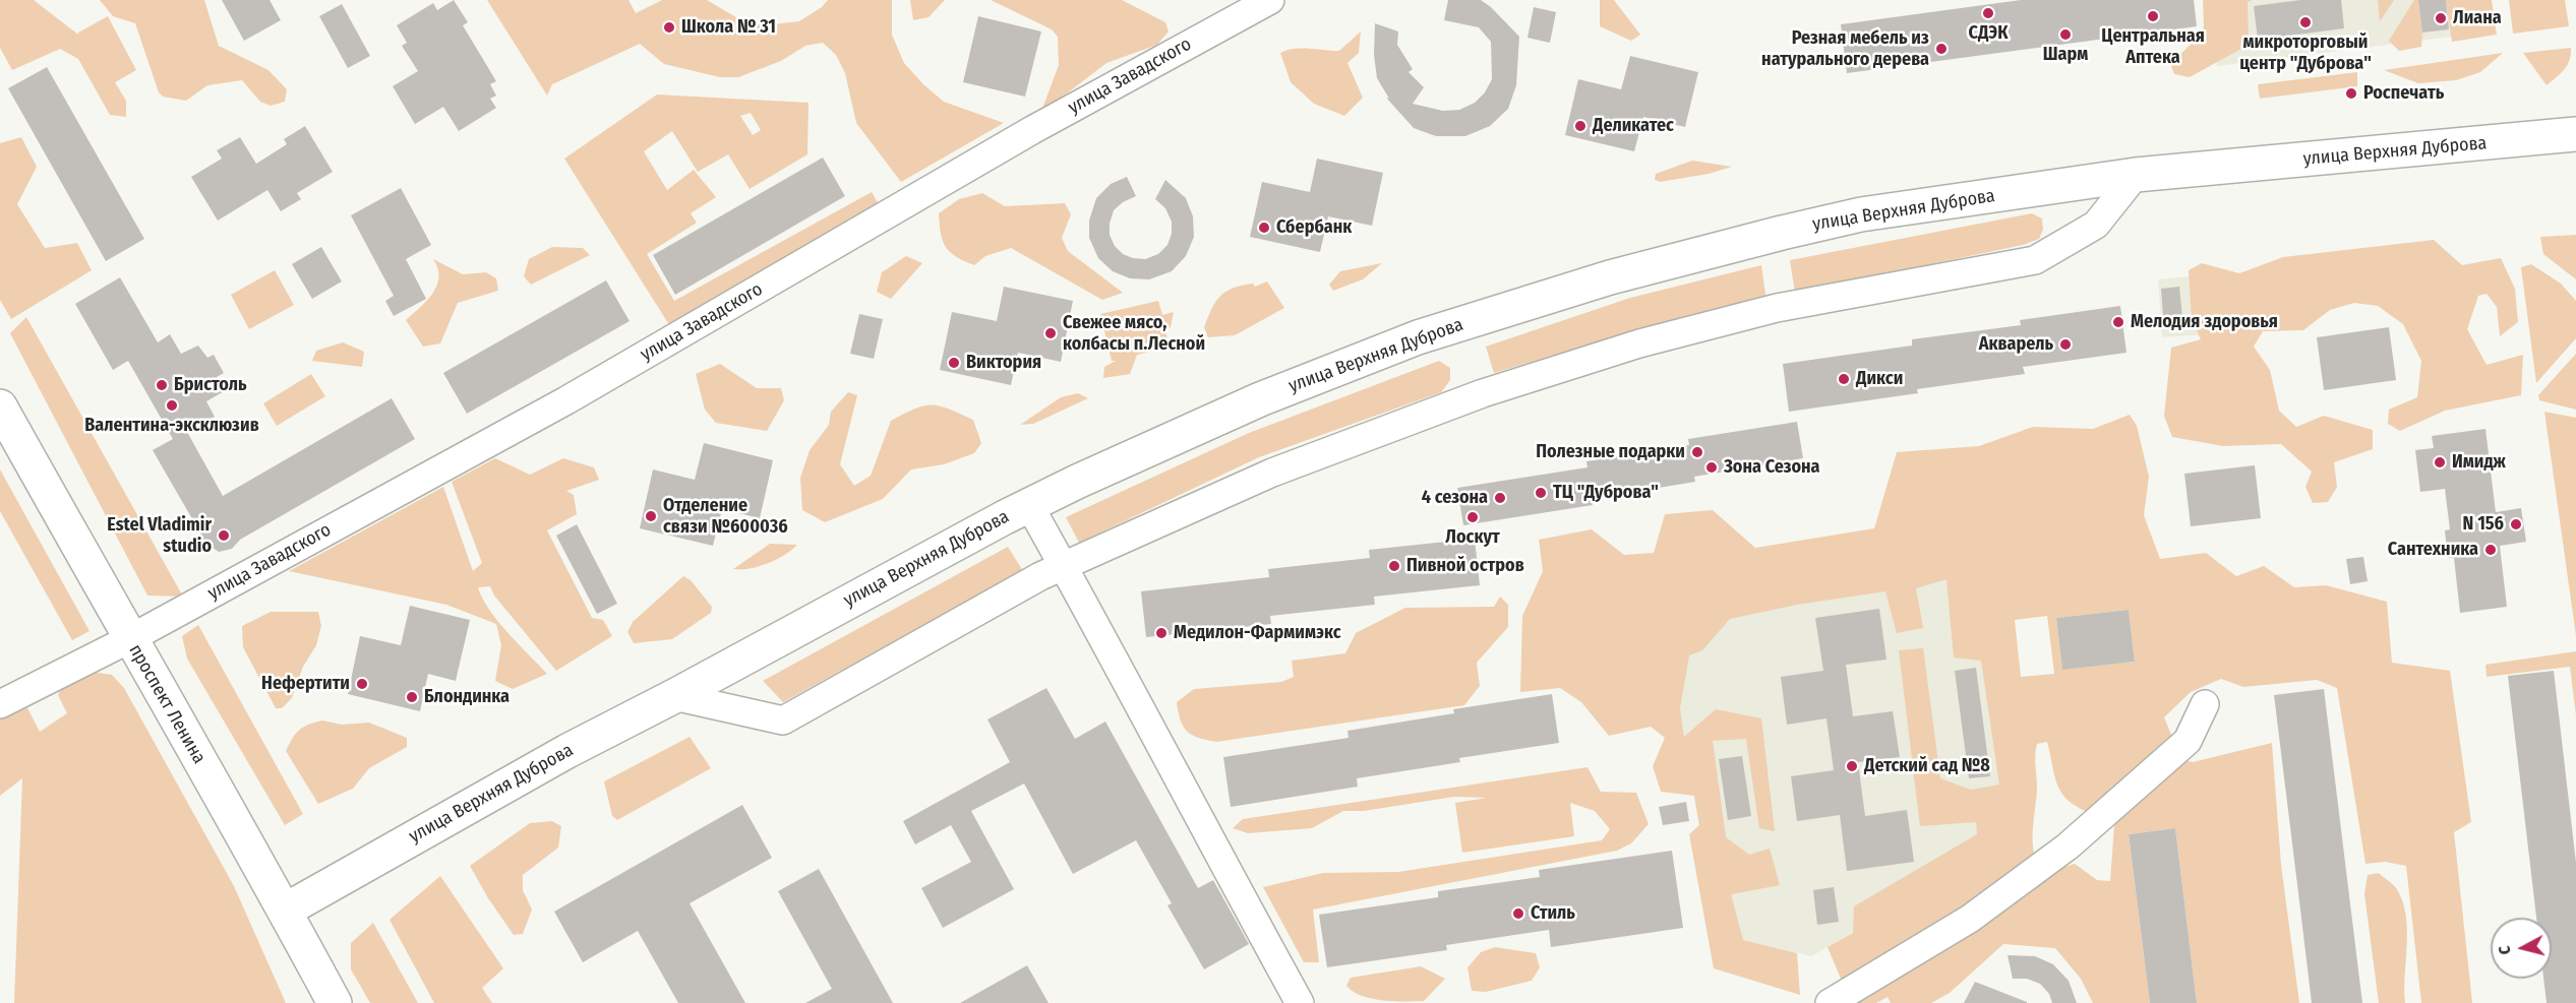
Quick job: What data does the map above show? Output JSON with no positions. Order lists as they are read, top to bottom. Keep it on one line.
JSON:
{"streets":{"main road":["улица Верхняя Дуброва","проспект Ленина"],"street":["улица Завадского"]},"crossings":[["улица Завадского","проспект Ленина"],["улица Верхняя Дуброва","проспект Ленина"]],"places":["СДЭК","Центральная Аптека","Лиана","микроторговый центр \"Дуброва\"","Школа № 31","Шарм","Резная мебель из натурального дерева","Роспечать","Деликатес","Сбербанк","Мелодия здоровья","Свежее мясо, колбасы п.Лесной","Акварель","Виктория","Дикси","Бристоль","Валентина-эксклюзив","Полезные подарки","Имидж","Зона Сезона","ТЦ \"Дуброва\"","4 сезона","Отделение связи №600036","Лоскут","N 156","Estel Vladimir studio","Сантехника","Пивной остров","Медилон-Фармимэкс","Нефертити","Блондинка","Детский сад №8","Стиль"],"north":"left"}
